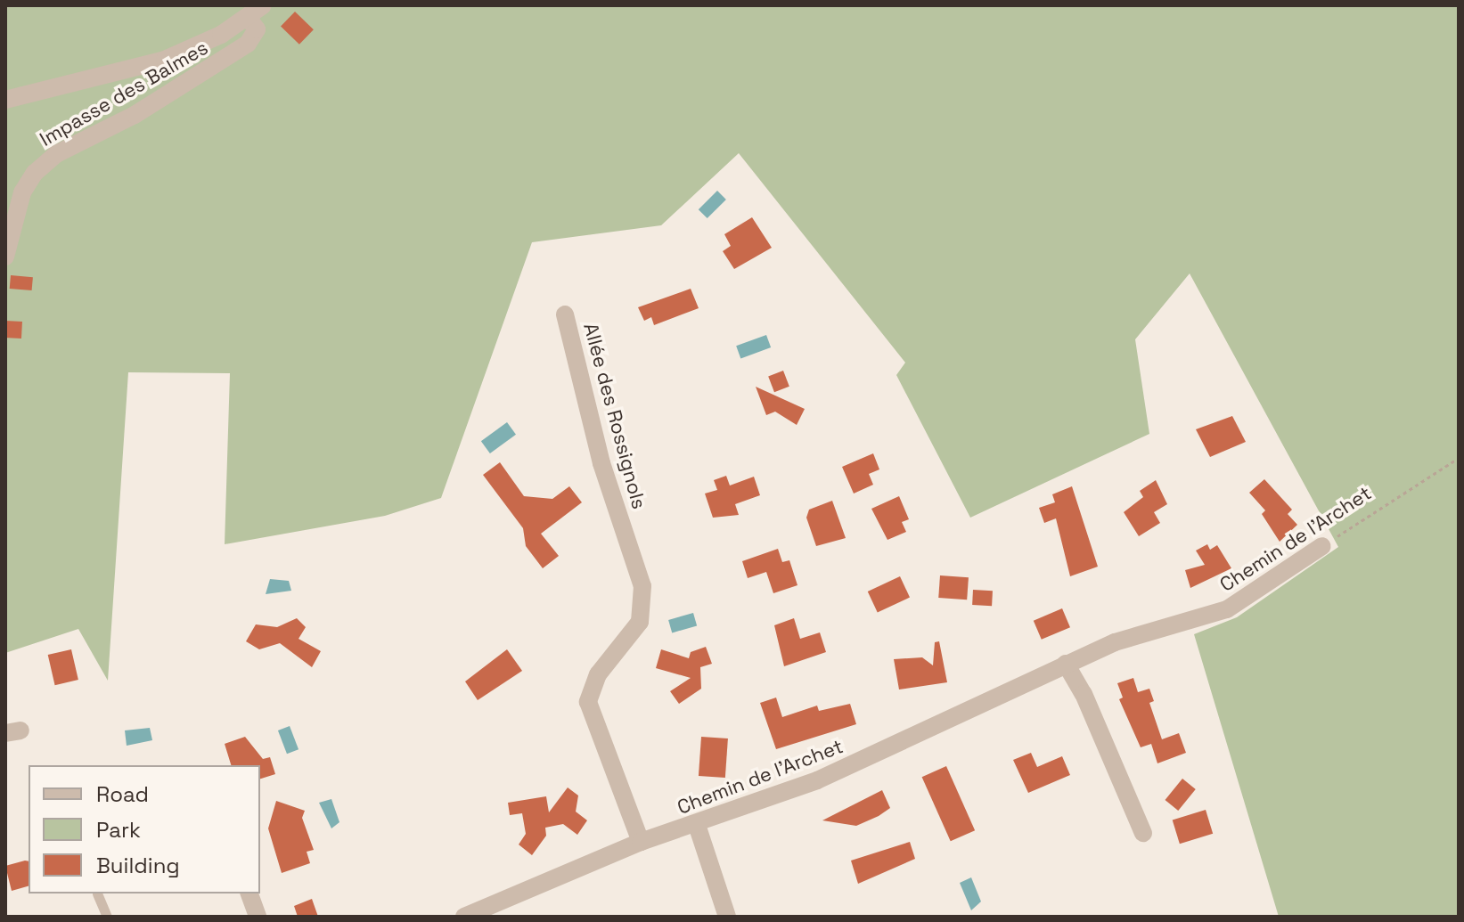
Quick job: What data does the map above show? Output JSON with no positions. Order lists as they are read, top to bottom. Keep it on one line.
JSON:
{"streets":{"street":["Impasse des Balmes","Allée des Rossignols","Chemin de l'Archet"]},"crossings":[["Allée des Rossignols","Chemin de l'Archet"]],"legend":["Road","Park","Building"]}
